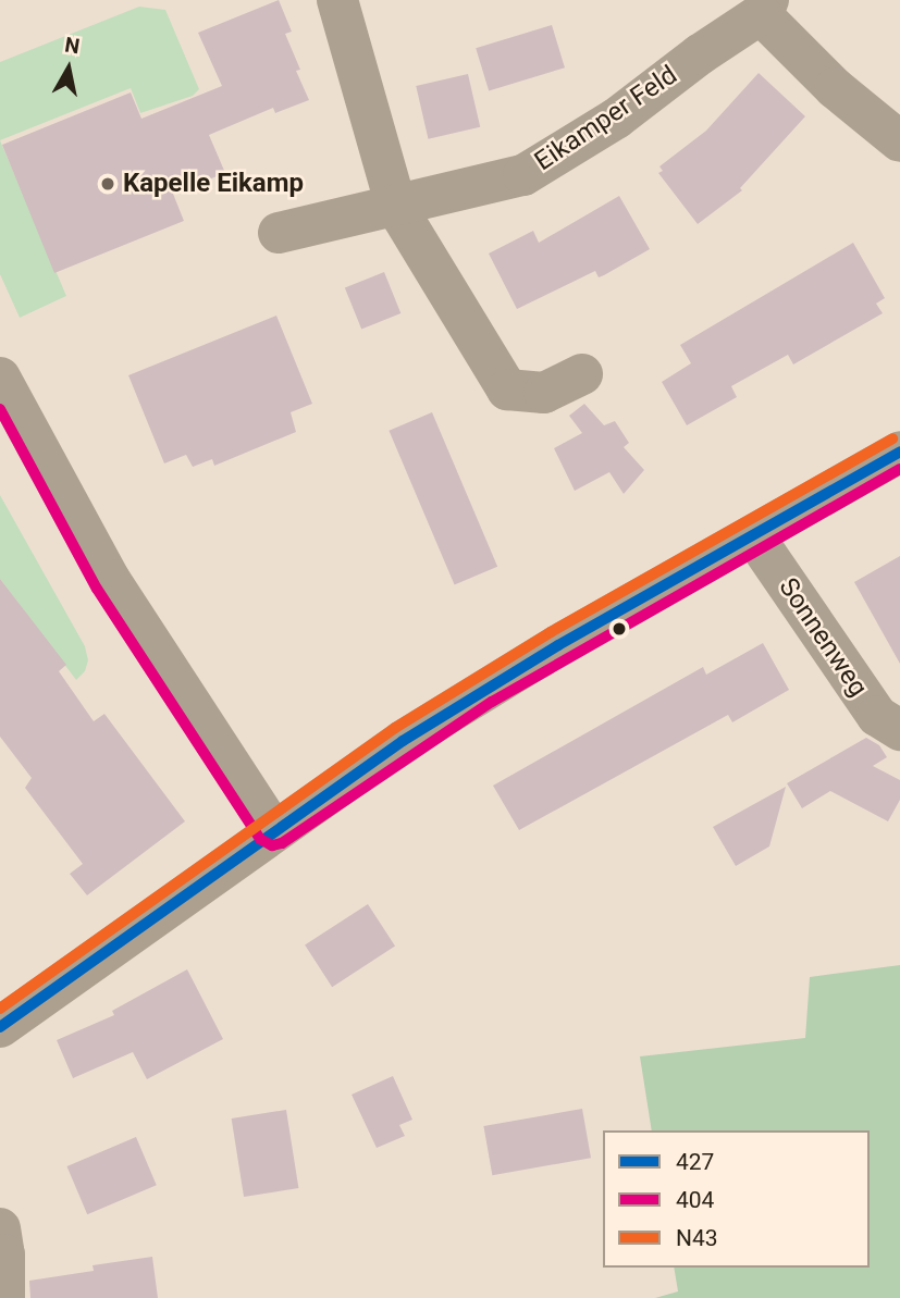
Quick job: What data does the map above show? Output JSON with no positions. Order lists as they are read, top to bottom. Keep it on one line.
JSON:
{"streets":{"street":["Eikamper Feld","Sonnenweg"]},"places":["Kapelle Eikamp"],"lines":["transit line 404","transit line N43","transit line 427"],"legend":["427","404","N43"],"north":"top"}
